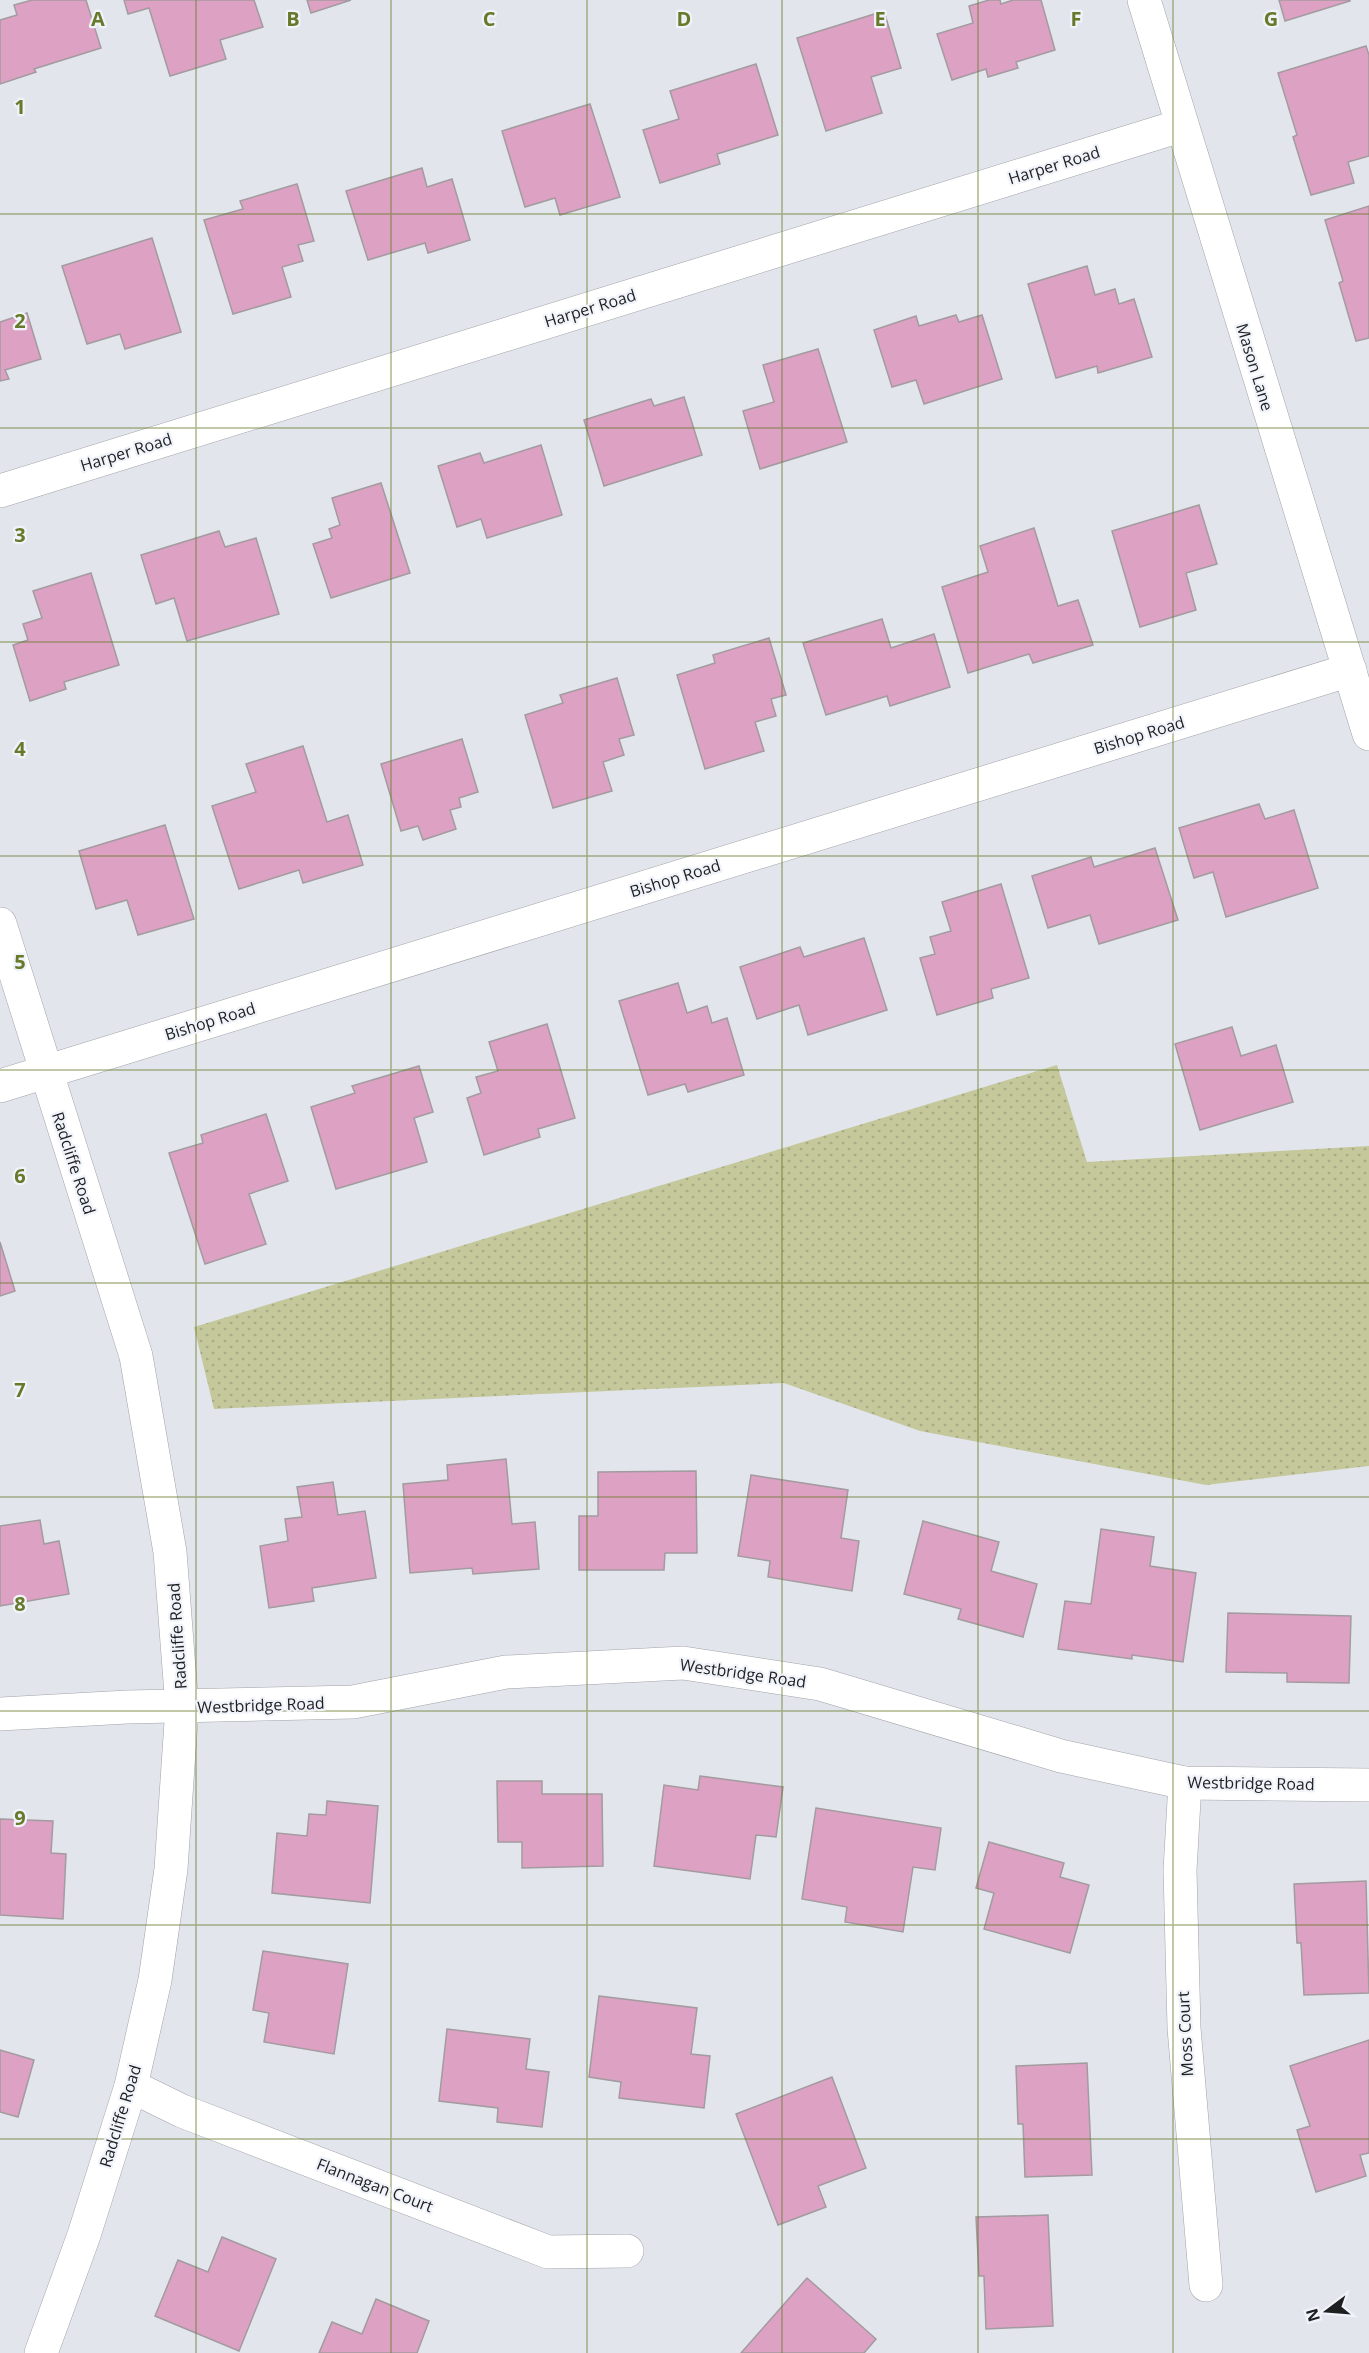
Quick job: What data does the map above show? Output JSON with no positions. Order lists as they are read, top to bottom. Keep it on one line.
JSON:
{"streets":{"street":["Harper Road","Mason Lane","Bishop Road","Radcliffe Road","Westbridge Road","Moss Court","Flannagan Court"]},"crossings":[["Harper Road","Mason Lane"],["Mason Lane","Bishop Road"],["Bishop Road","Radcliffe Road"],["Radcliffe Road","Westbridge Road"],["Radcliffe Road","Flannagan Court"],["Westbridge Road","Moss Court"]],"north":"left","grid":{"columns":["A","B","C","D","E","F","G"],"rows":["1","2","3","4","5","6","7","8","9"]}}
